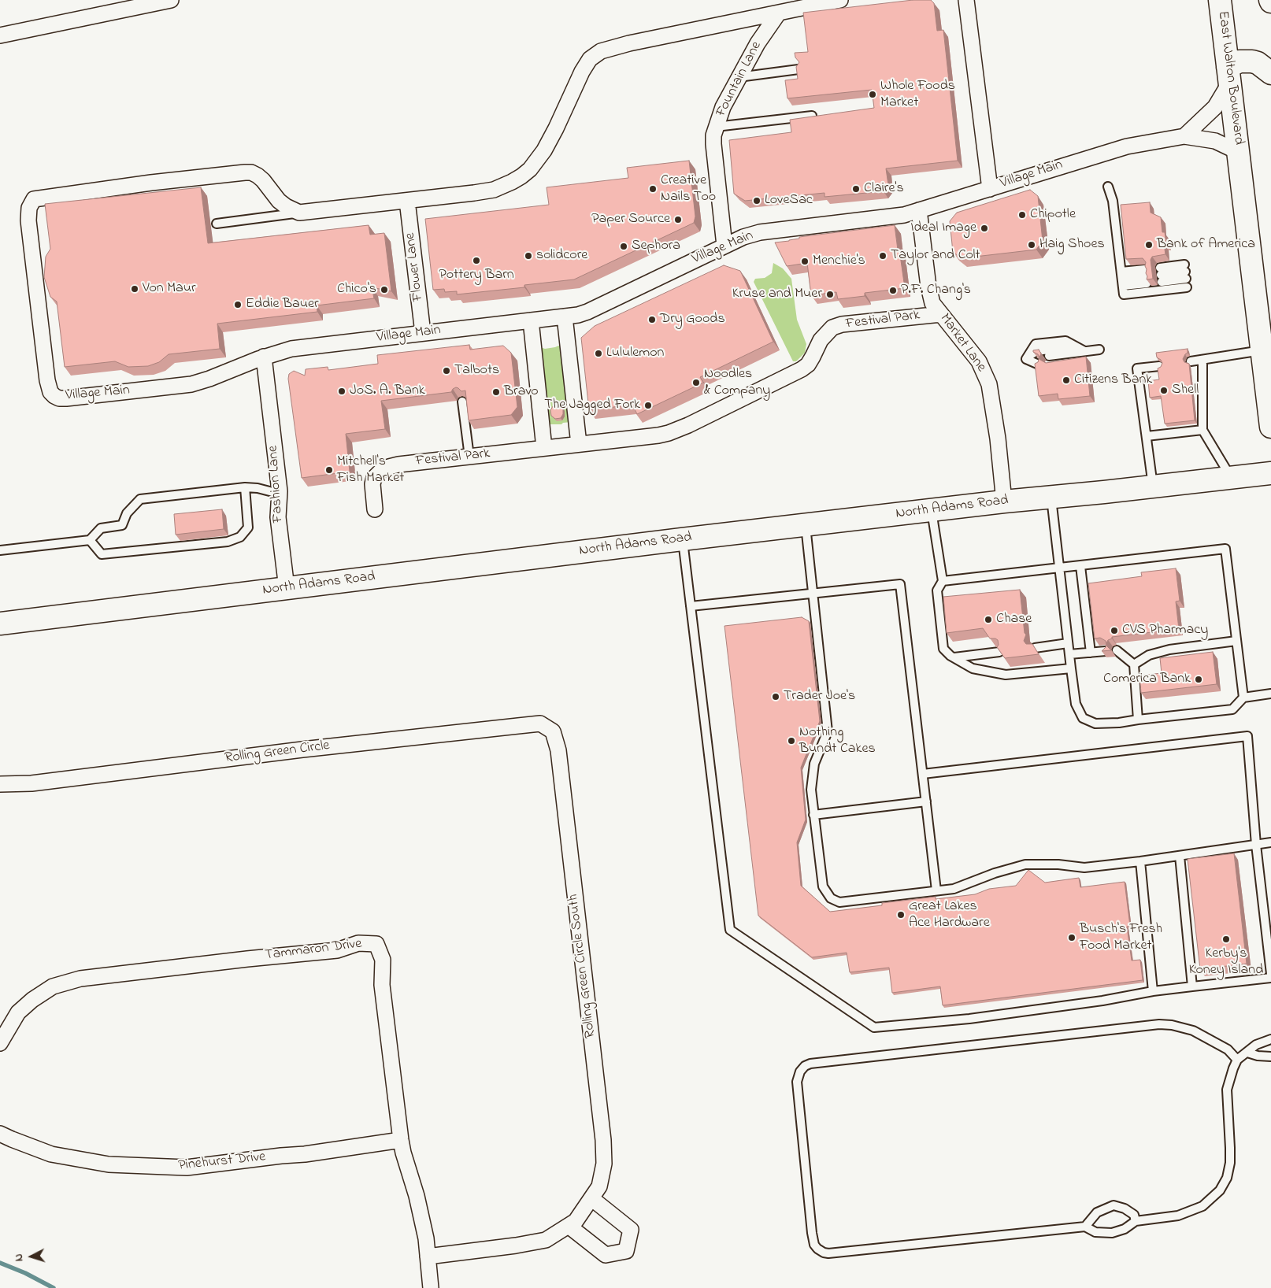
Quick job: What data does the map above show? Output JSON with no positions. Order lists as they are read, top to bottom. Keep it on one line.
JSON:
{"streets":{"street":["East Walton Boulevard","Fountain Lane","Village Main","Flower Lane","Festival Park","Market Lane","Fashion Lane","North Adams Road","Rolling Green Circle","Tammaron Drive","Rolling Green Circle South","Pinehurst Drive"]},"crossings":[["East Walton Boulevard","Village Main"],["Fountain Lane","Village Main"],["Village Main","Flower Lane"],["Village Main","Market Lane"],["Village Main","Fashion Lane"],["Festival Park","Market Lane"],["Market Lane","North Adams Road"],["Fashion Lane","North Adams Road"],["Rolling Green Circle","Rolling Green Circle South"],["Tammaron Drive","Rolling Green Circle South"],["Tammaron Drive","Pinehurst Drive"]],"places":["Whole Foods Market","Creative Nails Too","Claire's","LoveSac","Chipotle","Paper Source","Ideal Image","Haig Shoes","Bank of America","Sephora","solidcore","Taylor and Colt","Pottery Barn","Menchie's","Von Maur","Chico's","P.F. Chang's","Kruse and Muer","Eddie Bauer","Dry Goods","Lululemon","Talbots","Citizens Bank","Noodles & Company","Shell","JoS. A. Bank","Bravo","The Jagged Fork","Mitchell's Fish Market","Chase","CVS Pharmacy","Comerica Bank","Trader Joe's","Nothing Bundt Cakes","Great Lakes Ace Hardware","Busch's Fresh Food Market","Kerby's Koney Island"],"north":"left"}
